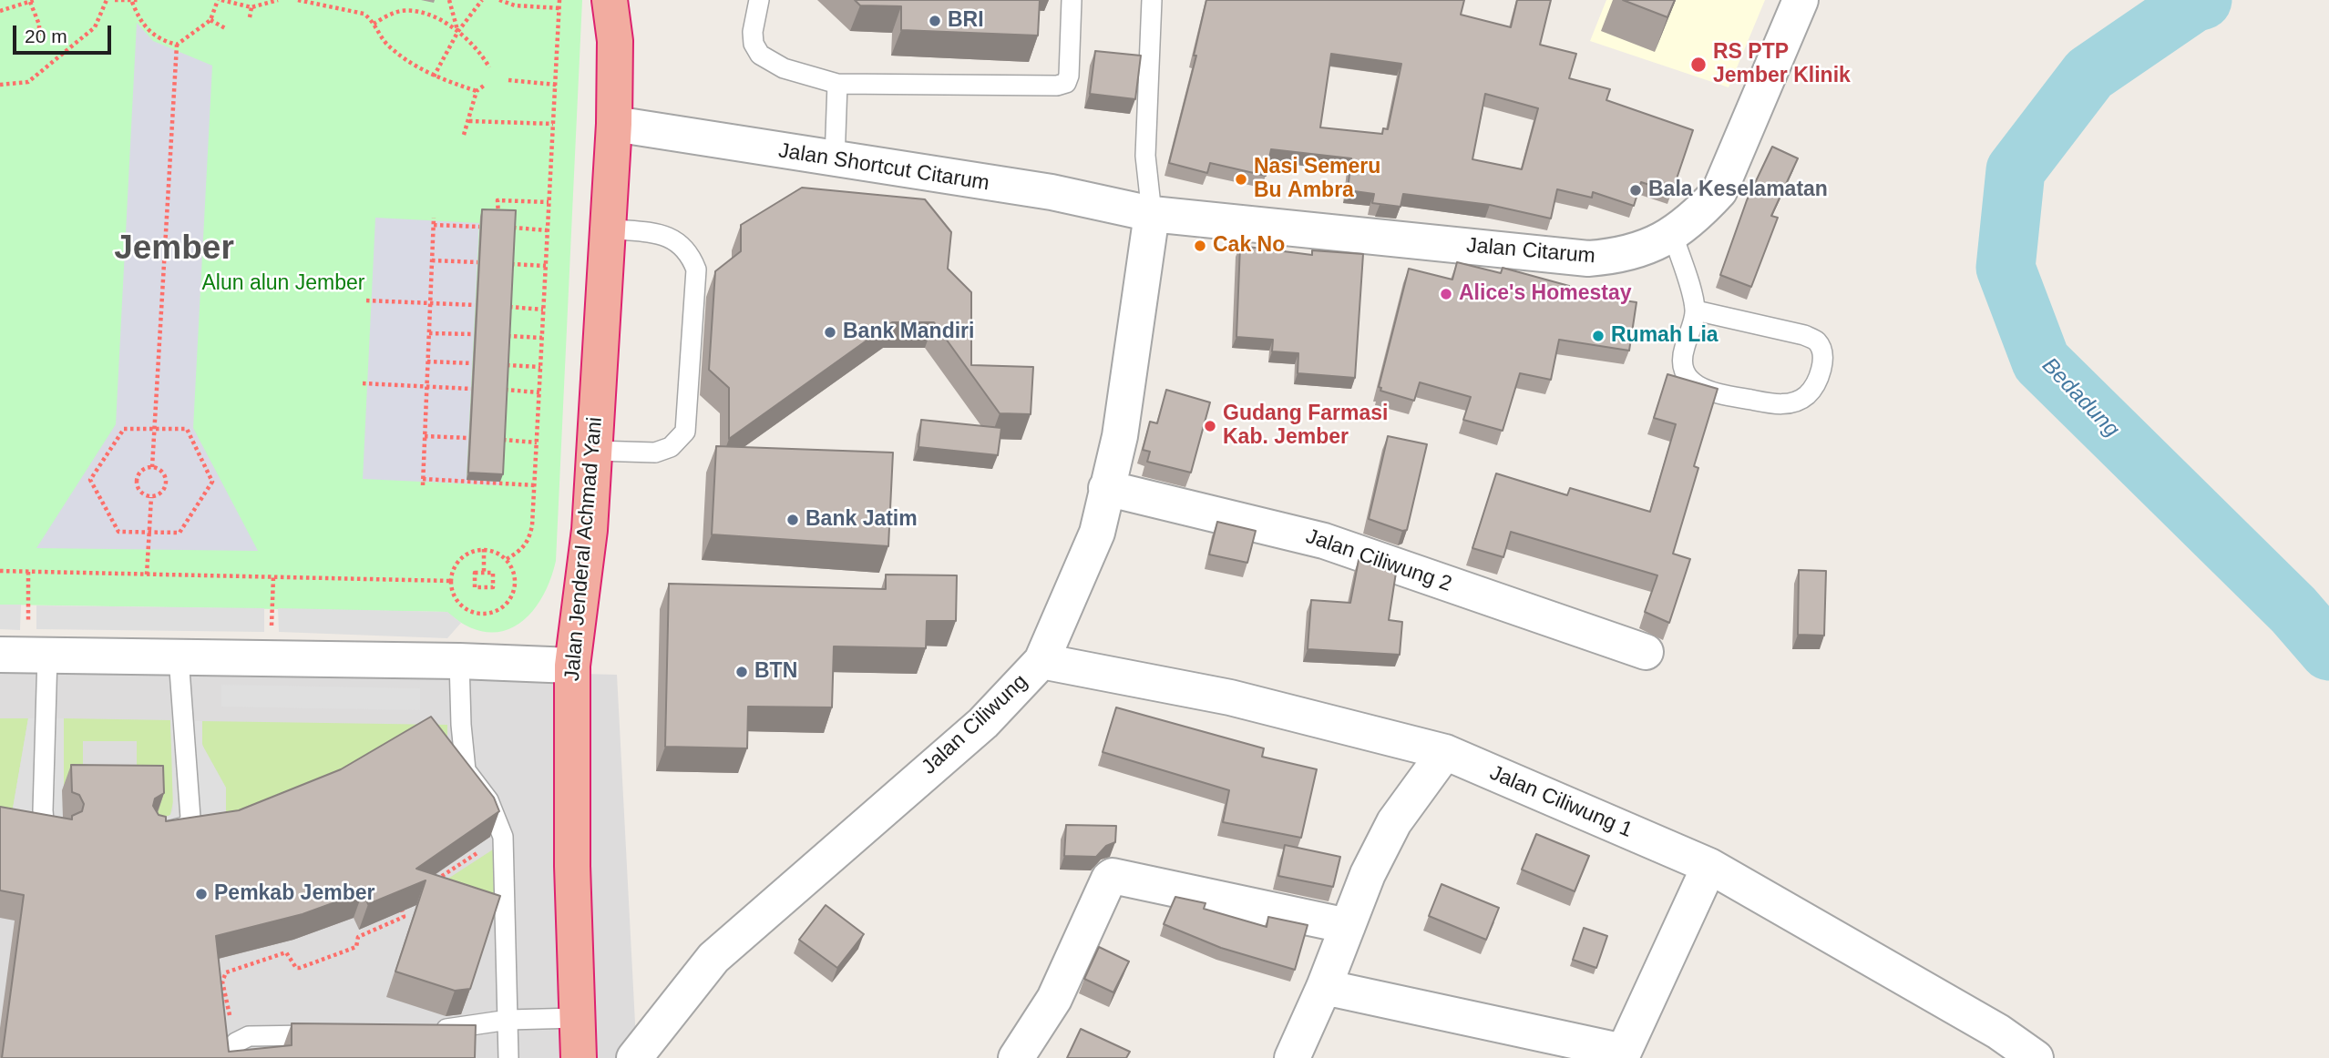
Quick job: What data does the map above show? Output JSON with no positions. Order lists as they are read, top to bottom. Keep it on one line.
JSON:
{"streets":{"highway":["Jalan Jenderal Achmad Yani"],"street":["Jalan Shortcut Citarum","Jalan Citarum","Jalan Ciliwung 2","Jalan Ciliwung","Jalan Ciliwung 1"]},"crossings":[["Jalan Shortcut Citarum","Jalan Citarum"],["Jalan Shortcut Citarum","Jalan Jenderal Achmad Yani"],["Jalan Shortcut Citarum","Jalan Ciliwung"],["Jalan Citarum","Jalan Ciliwung"],["Jalan Ciliwung 2","Jalan Ciliwung"],["Jalan Ciliwung","Jalan Ciliwung 1"]],"districts":["Jember"],"water":["Bedadung"],"parks":["Alun alun Jember"],"places":["BRI","RS PTP Jember Klinik","Nasi Semeru Bu Ambra","Bala Keselamatan","Cak No","Alice's Homestay","Bank Mandiri","Rumah Lia","Gudang Farmasi Kab. Jember","Bank Jatim","BTN","Pemkab Jember"],"scale_bar":"20 m"}
